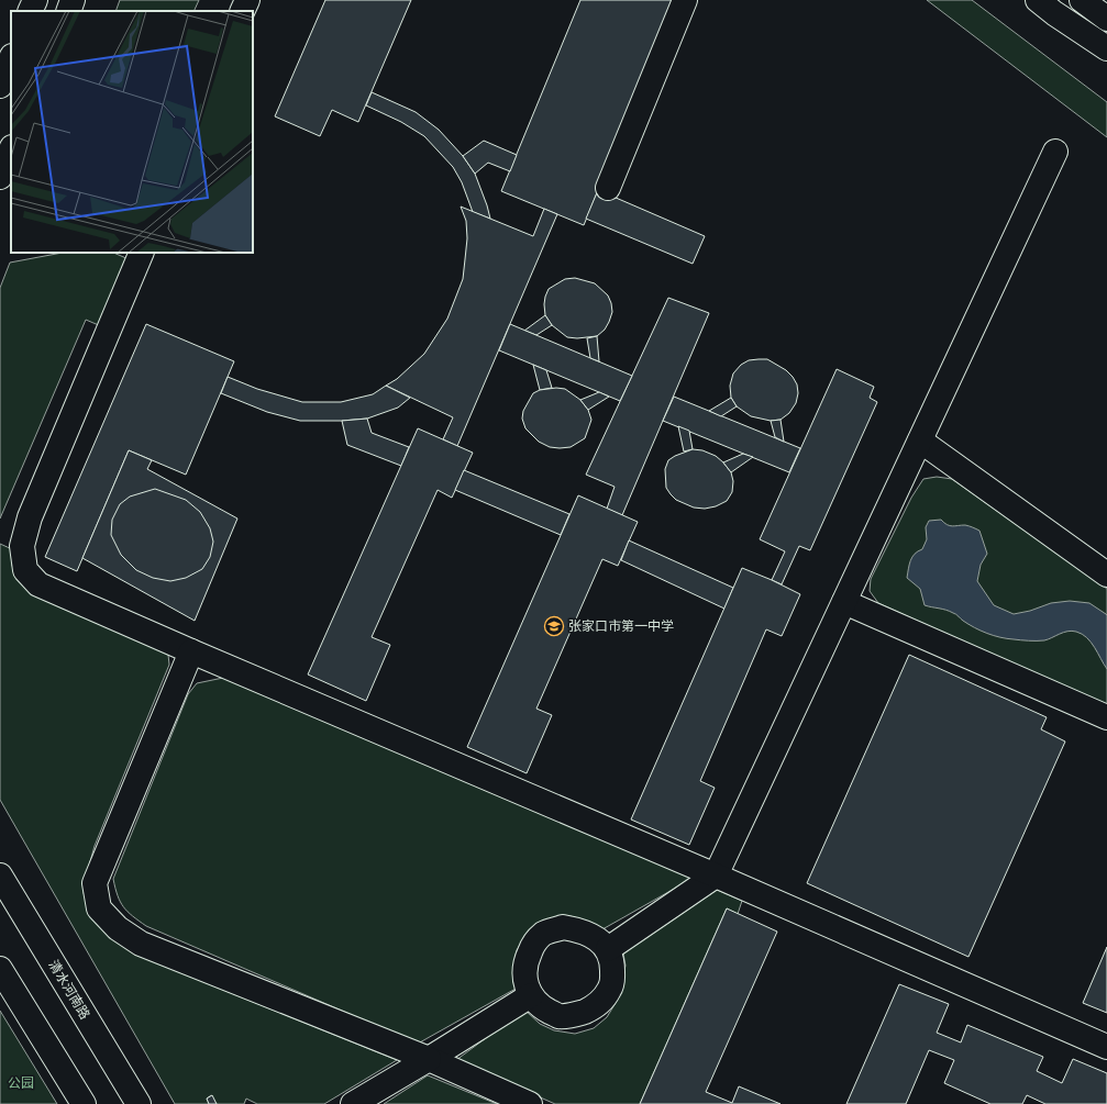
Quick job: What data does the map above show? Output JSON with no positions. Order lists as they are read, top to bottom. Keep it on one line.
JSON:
{"streets":{"main road":["清水河南路"]},"parks":["公园"],"places":{"school or university":["张家口市第一中学"]}}
